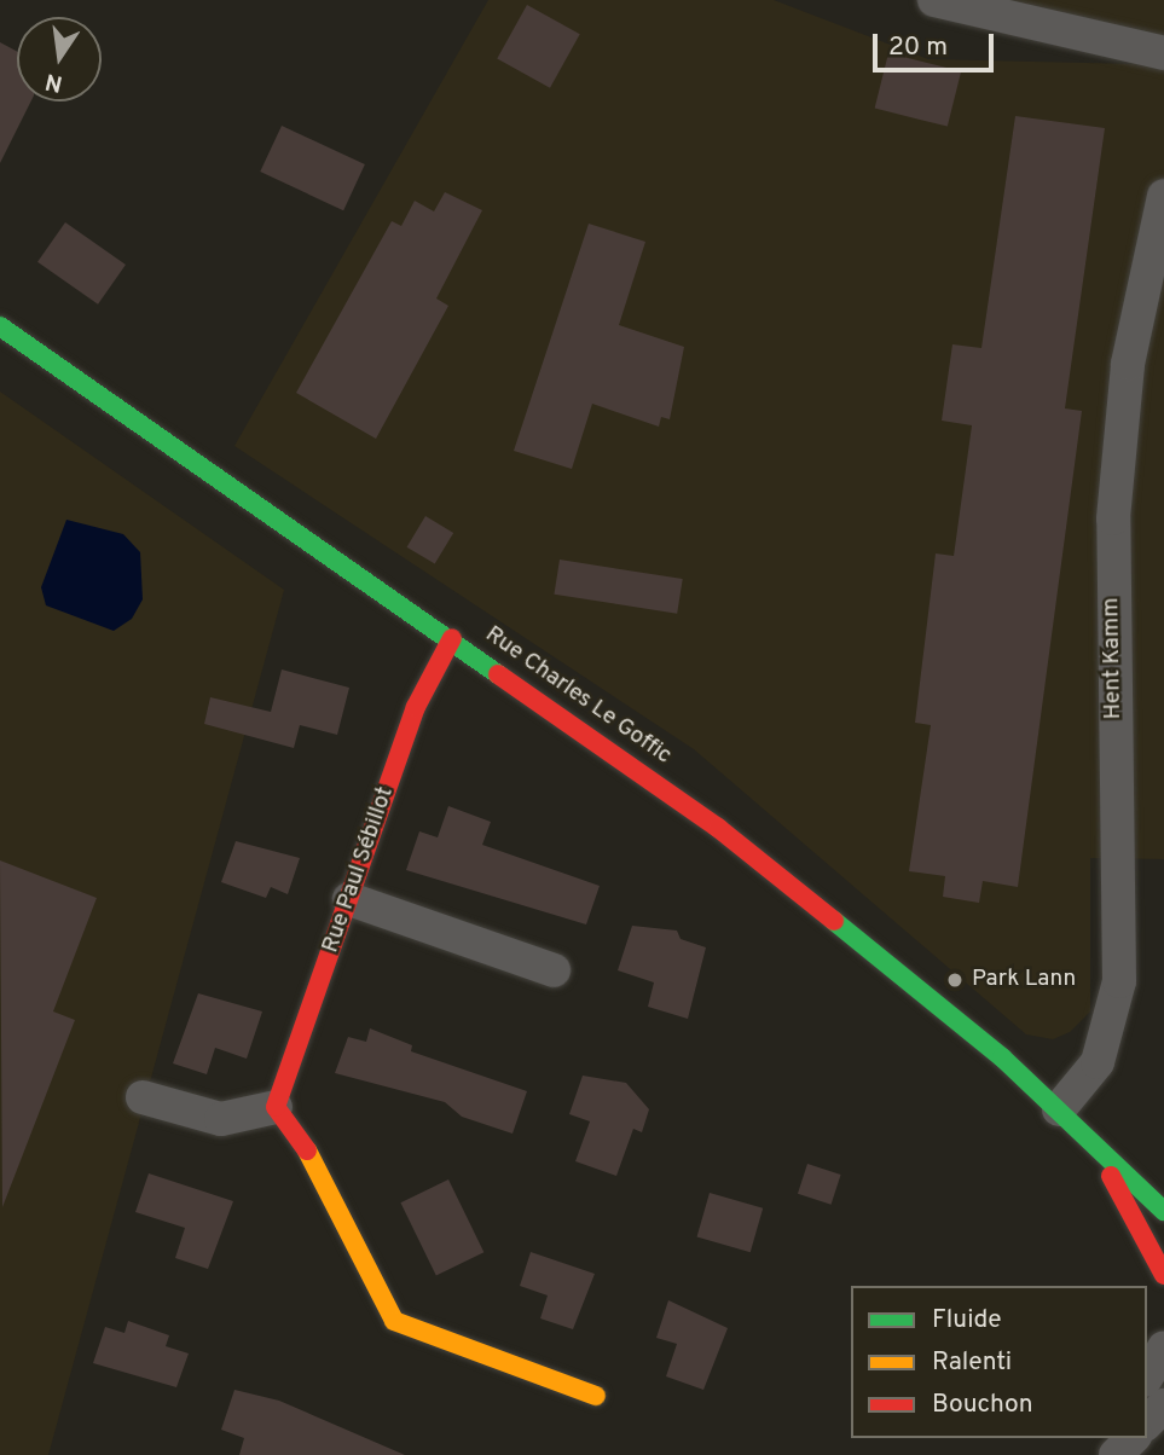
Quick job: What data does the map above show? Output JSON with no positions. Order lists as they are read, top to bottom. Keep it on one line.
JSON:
{"streets":{"street":["Hent Kamm","Rue Charles Le Goffic","Rue Paul Sébillot"]},"crossings":[["Hent Kamm","Rue Charles Le Goffic"],["Rue Charles Le Goffic","Rue Paul Sébillot"]],"places":["Park Lann"],"legend":["Fluide","Ralenti","Bouchon"],"scale_bar":"20 m","north":"bottom"}
